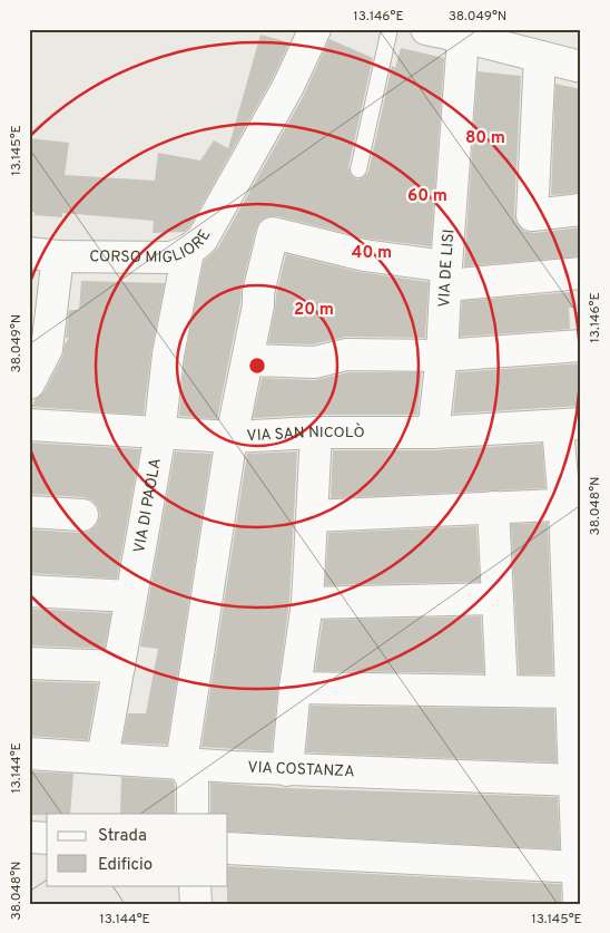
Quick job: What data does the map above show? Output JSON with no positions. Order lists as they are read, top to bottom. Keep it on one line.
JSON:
{"streets":{"street":["CORSO MIGLIORE","VIA DE LISI","VIA SAN NICOLÒ","VIA DI PAOLA","VIA COSTANZA"]},"crossings":[["CORSO MIGLIORE","VIA DI PAOLA"],["VIA DE LISI","VIA SAN NICOLÒ"],["VIA SAN NICOLÒ","VIA DI PAOLA"],["VIA DI PAOLA","VIA COSTANZA"]],"legend":["Strada","Edificio"],"coordinates":["13.146°E","38.049°N","13.145°E","38.048°N","13.144°E"],"rings":["80 m","60 m","40 m","20 m"]}
